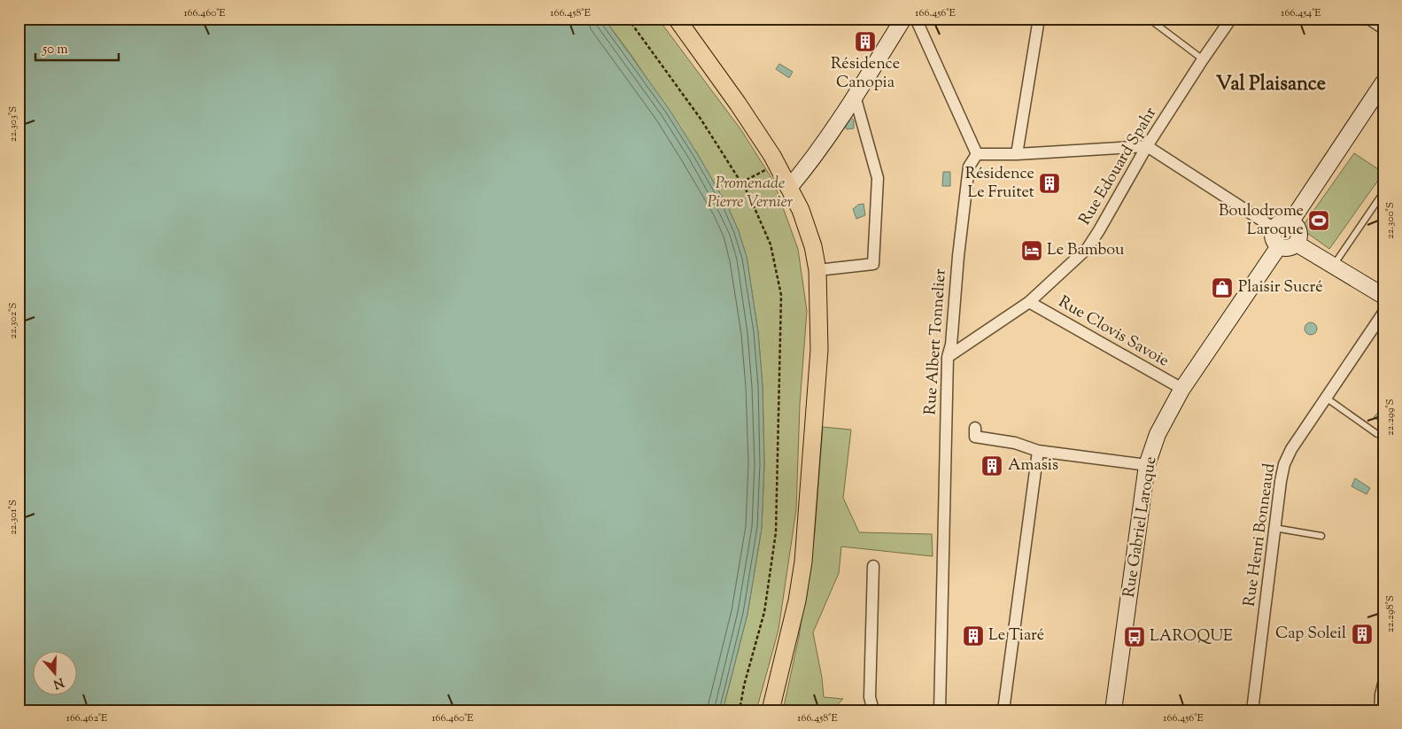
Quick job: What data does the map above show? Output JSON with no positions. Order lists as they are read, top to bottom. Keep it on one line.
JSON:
{"streets":{"street":["Rue Edouard Spahr","Rue Clovis Savoie","Rue Albert Tonnelier","Rue Gabriel Laroque","Rue Henri Bonneaud"]},"crossings":[["Rue Edouard Spahr","Rue Clovis Savoie"],["Rue Edouard Spahr","Rue Albert Tonnelier"],["Rue Clovis Savoie","Rue Gabriel Laroque"]],"districts":["Val Plaisance"],"parks":["Promenade Pierre Vernier"],"places":{"building":["Résidence Canopia","Résidence Le Fruitet","Amasis","Cap Soleil","Le Tiaré"],"sports":["Boulodrome Laroque"],"hotel":["Le Bambou"],"shop":["Plaisir Sucré"],"bus stop":["LAROQUE"]},"scale_bar":"50 m","north":"bottom","coordinates":["166.460°E","166.458°E","166.456°E","166.454°E","22.303°S","22.300°S","22.302°S","22.299°S","22.301°S","22.298°S","166.462°E"]}
